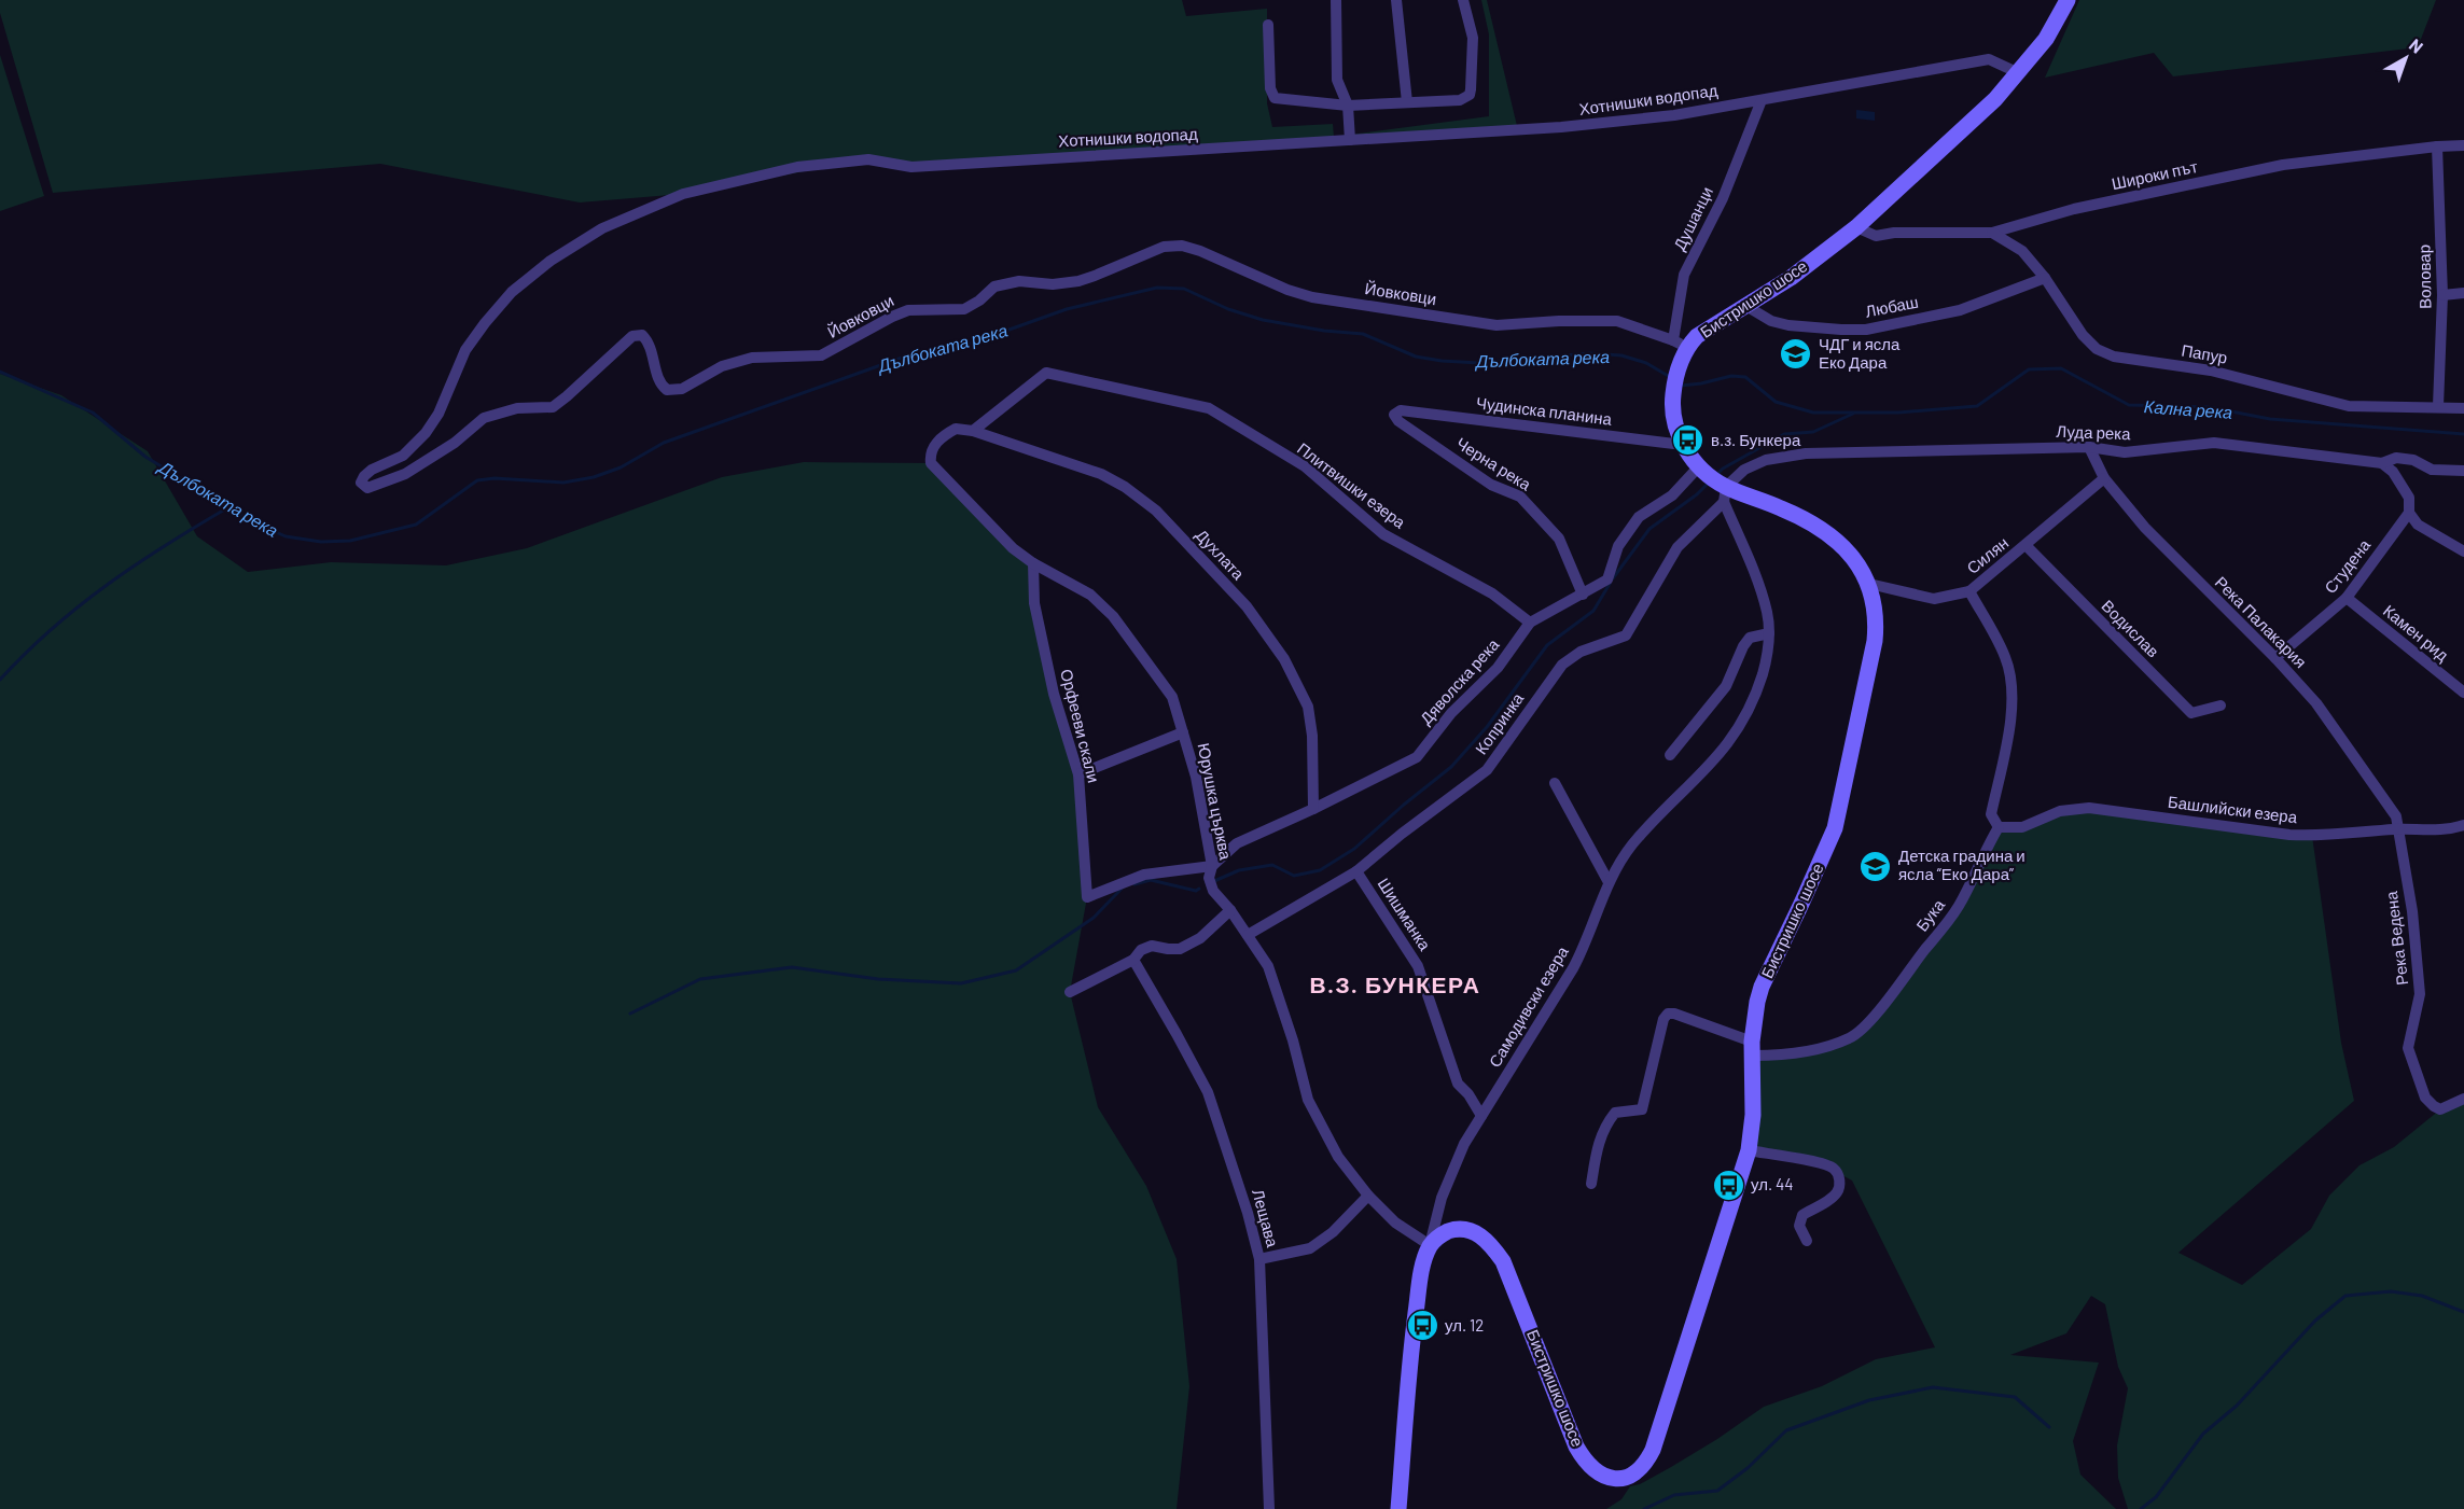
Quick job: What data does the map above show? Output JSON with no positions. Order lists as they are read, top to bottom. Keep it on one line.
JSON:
{"streets":{"street":["Хотнишки водопад","Широки път","Душанци","Воловар","Йовковци","Бистришко шосе","Любаш","Папур","Чудинска планина","Луда река","Черна река","Плитвишки езера","Духлата","Силян","Студена","Река Палакария","Водислав","Камен рид","Дяволска река","Копринка","Орфееви скали","Юрушка църква","Башлийски езера","Шишманка","Бука","Река Ведена","Самодивски езера","Лещава"]},"crossings":[["Хотнишки водопад","Душанци"],["Хотнишки водопад","Йовковци"],["Хотнишки водопад","Бистришко шосе"],["Широки път","Воловар"],["Широки път","Бистришко шосе"],["Широки път","Папур"],["Душанци","Йовковци"],["Душанци","Бистришко шосе"],["Воловар","Папур"],["Йовковци","Бистришко шосе"],["Бистришко шосе","Любаш"],["Бистришко шосе","Чудинска планина"],["Бистришко шосе","Луда река"],["Бистришко шосе","Силян"],["Бистришко шосе","Дяволска река"],["Бистришко шосе","Копринка"],["Бистришко шосе","Юрушка църква"],["Бистришко шосе","Бука"],["Бистришко шосе","Самодивски езера"],["Любаш","Папур"],["Чудинска планина","Черна река"],["Луда река","Река Палакария"],["Луда река","Копринка"],["Луда река","Самодивски езера"],["Черна река","Дяволска река"],["Плитвишки езера","Духлата"],["Плитвишки езера","Дяволска река"],["Плитвишки езера","Юрушка църква"],["Духлата","Дяволска река"],["Духлата","Юрушка църква"],["Силян","Река Палакария"],["Силян","Водислав"],["Студена","Река Палакария"],["Студена","Камен рид"],["Река Палакария","Башлийски езера"],["Река Палакария","Река Ведена"],["Дяволска река","Орфееви скали"],["Дяволска река","Юрушка църква"],["Копринка","Юрушка църква"],["Копринка","Шишманка"],["Копринка","Самодивски езера"],["Орфееви скали","Юрушка църква"],["Юрушка църква","Самодивски езера"],["Башлийски езера","Бука"],["Башлийски езера","Река Ведена"],["Шишманка","Самодивски езера"]],"districts":["В.З. БУНКЕРА"],"water":["Дълбоката река","Кална река"],"places":{"school or university":["ЧДГ и ясла Еко Дара","Детска градина и ясла “Еко Дара”"],"bus stop":["в.з. Бункера","ул. 44","ул. 12"]},"north":"top right"}
